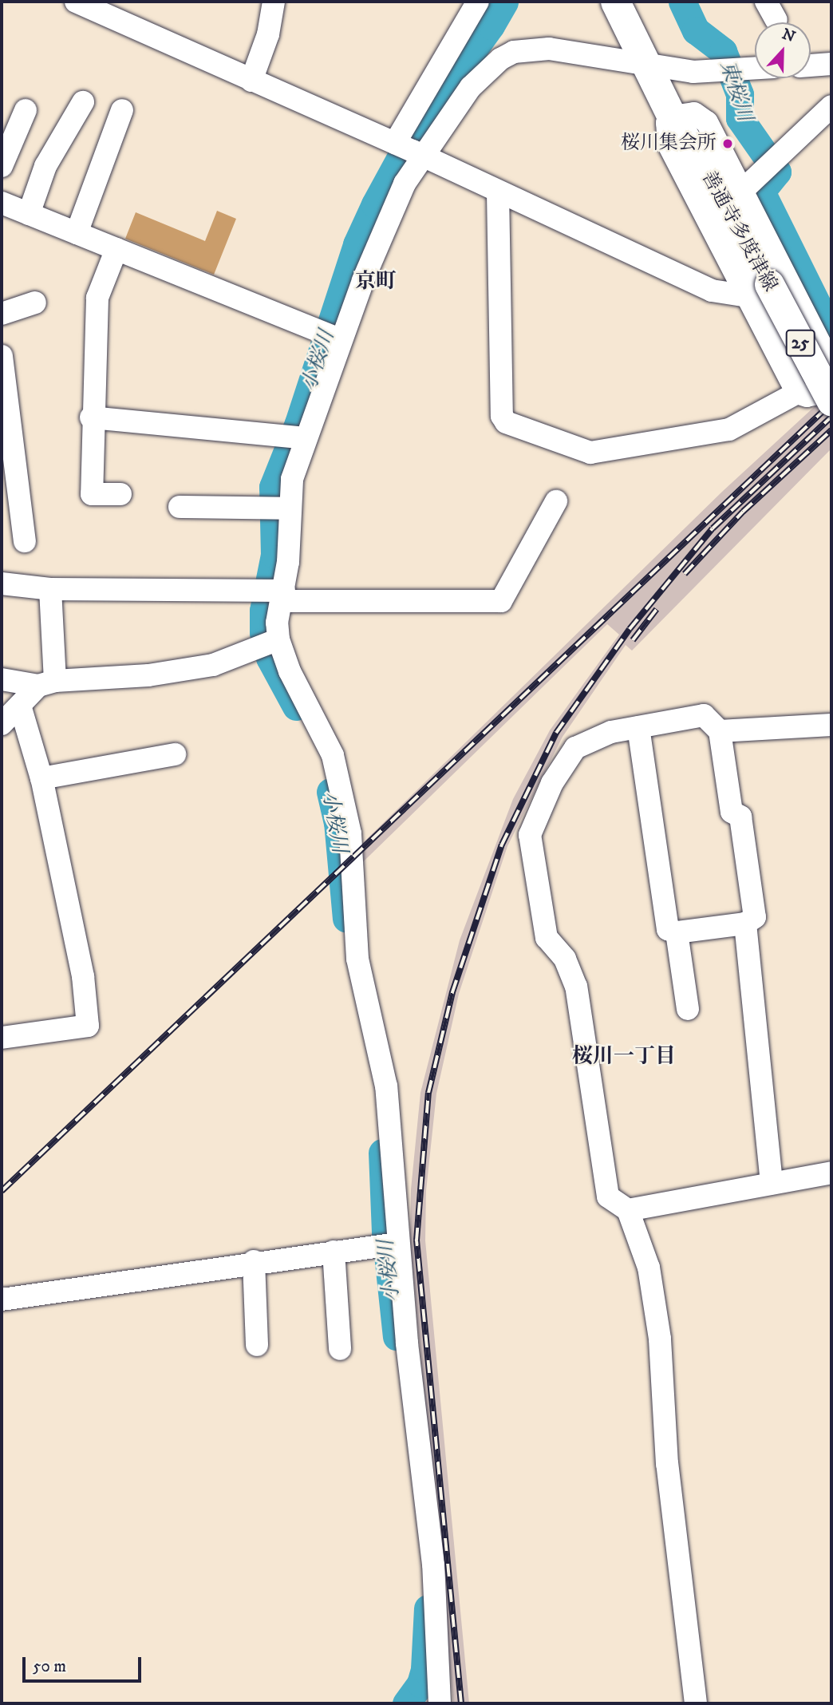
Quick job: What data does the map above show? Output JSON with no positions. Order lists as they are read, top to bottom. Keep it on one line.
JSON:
{"streets":{"main road":["善通寺多度津線","25"]},"districts":["京町","桜川一丁目"],"water":["東桜川","小桜川"],"places":["桜川集会所"],"scale_bar":"50 m","north":"top"}
